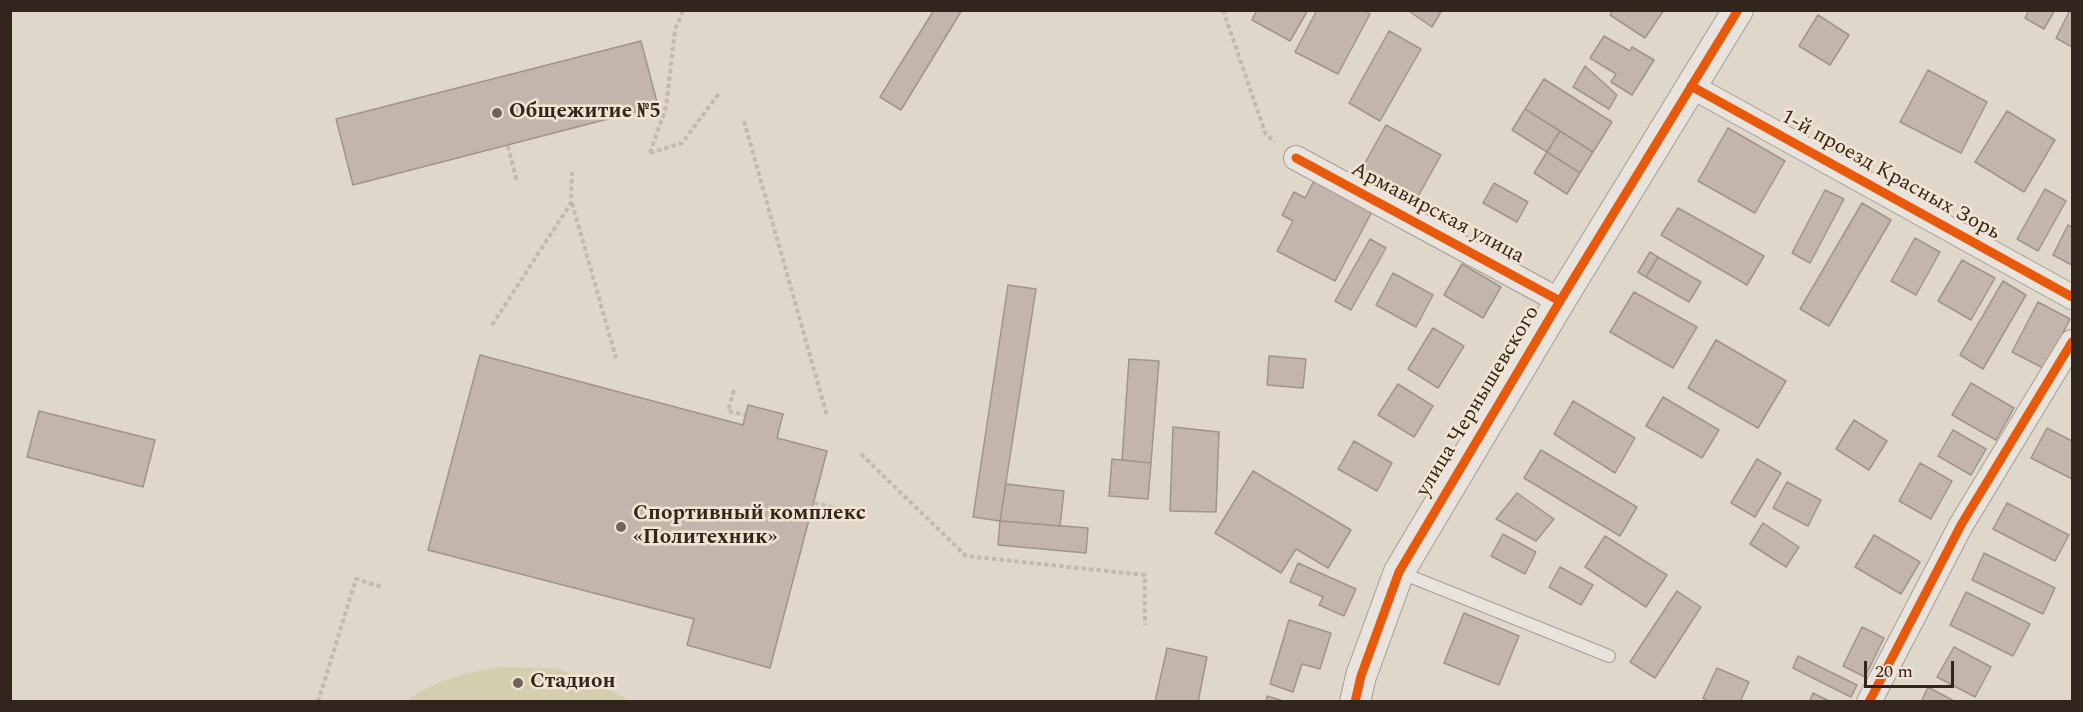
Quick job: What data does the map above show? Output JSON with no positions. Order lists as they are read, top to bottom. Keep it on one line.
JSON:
{"streets":{"street":["1-й проезд Красных Зорь","Армавирская улица","улица Чернышевского"]},"crossings":[["1-й проезд Красных Зорь","улица Чернышевского"],["Армавирская улица","улица Чернышевского"]],"places":["Общежитие №5","Спортивный комплекс «Политехник»","Стадион"],"scale_bar":"20 m"}
